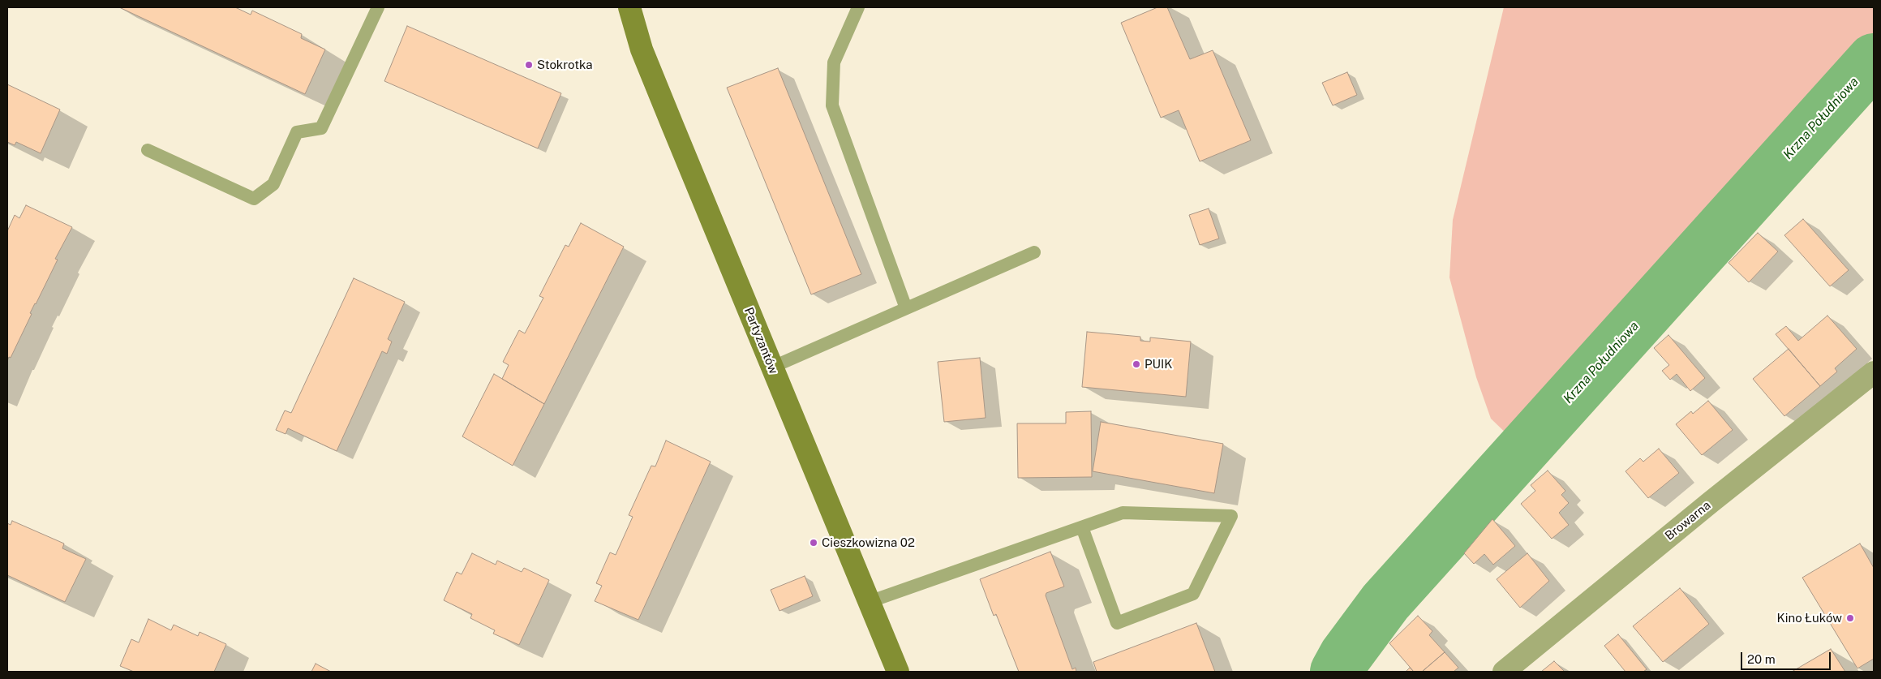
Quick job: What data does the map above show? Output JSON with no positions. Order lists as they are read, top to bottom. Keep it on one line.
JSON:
{"streets":{"street":["Partyzantów","Browarna"]},"water":["Krzna Południowa"],"places":["Stokrotka","PUIK","Cieszkowizna 02","Kino Łuków"],"scale_bar":"20 m"}
